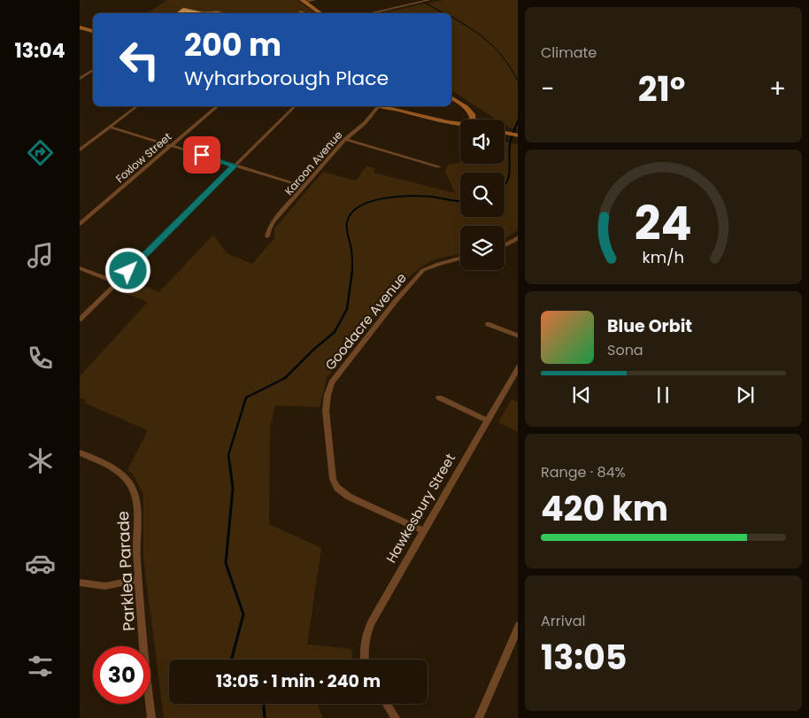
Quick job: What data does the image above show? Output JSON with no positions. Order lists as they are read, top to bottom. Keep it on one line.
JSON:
{"streets":{"street":["Foxlow Street","Karoon Avenue","Goodacre Avenue","Hawkesbury Street","Parklea Parade"]},"crossings":[["Goodacre Avenue","Hawkesbury Street"]],"page":{"tabs":"13:04","tile":["Climate",["Range · 84%","420 km"],["Arrival","13:05"]],"turn":["200 m","Wyharborough Place"],"heat":["−","21°","+"],"song":["Blue Orbit","Sona"],"limit":"30","trip":"13:05 · 1 min · 240 m","gauge":["24","km/h"]}}
